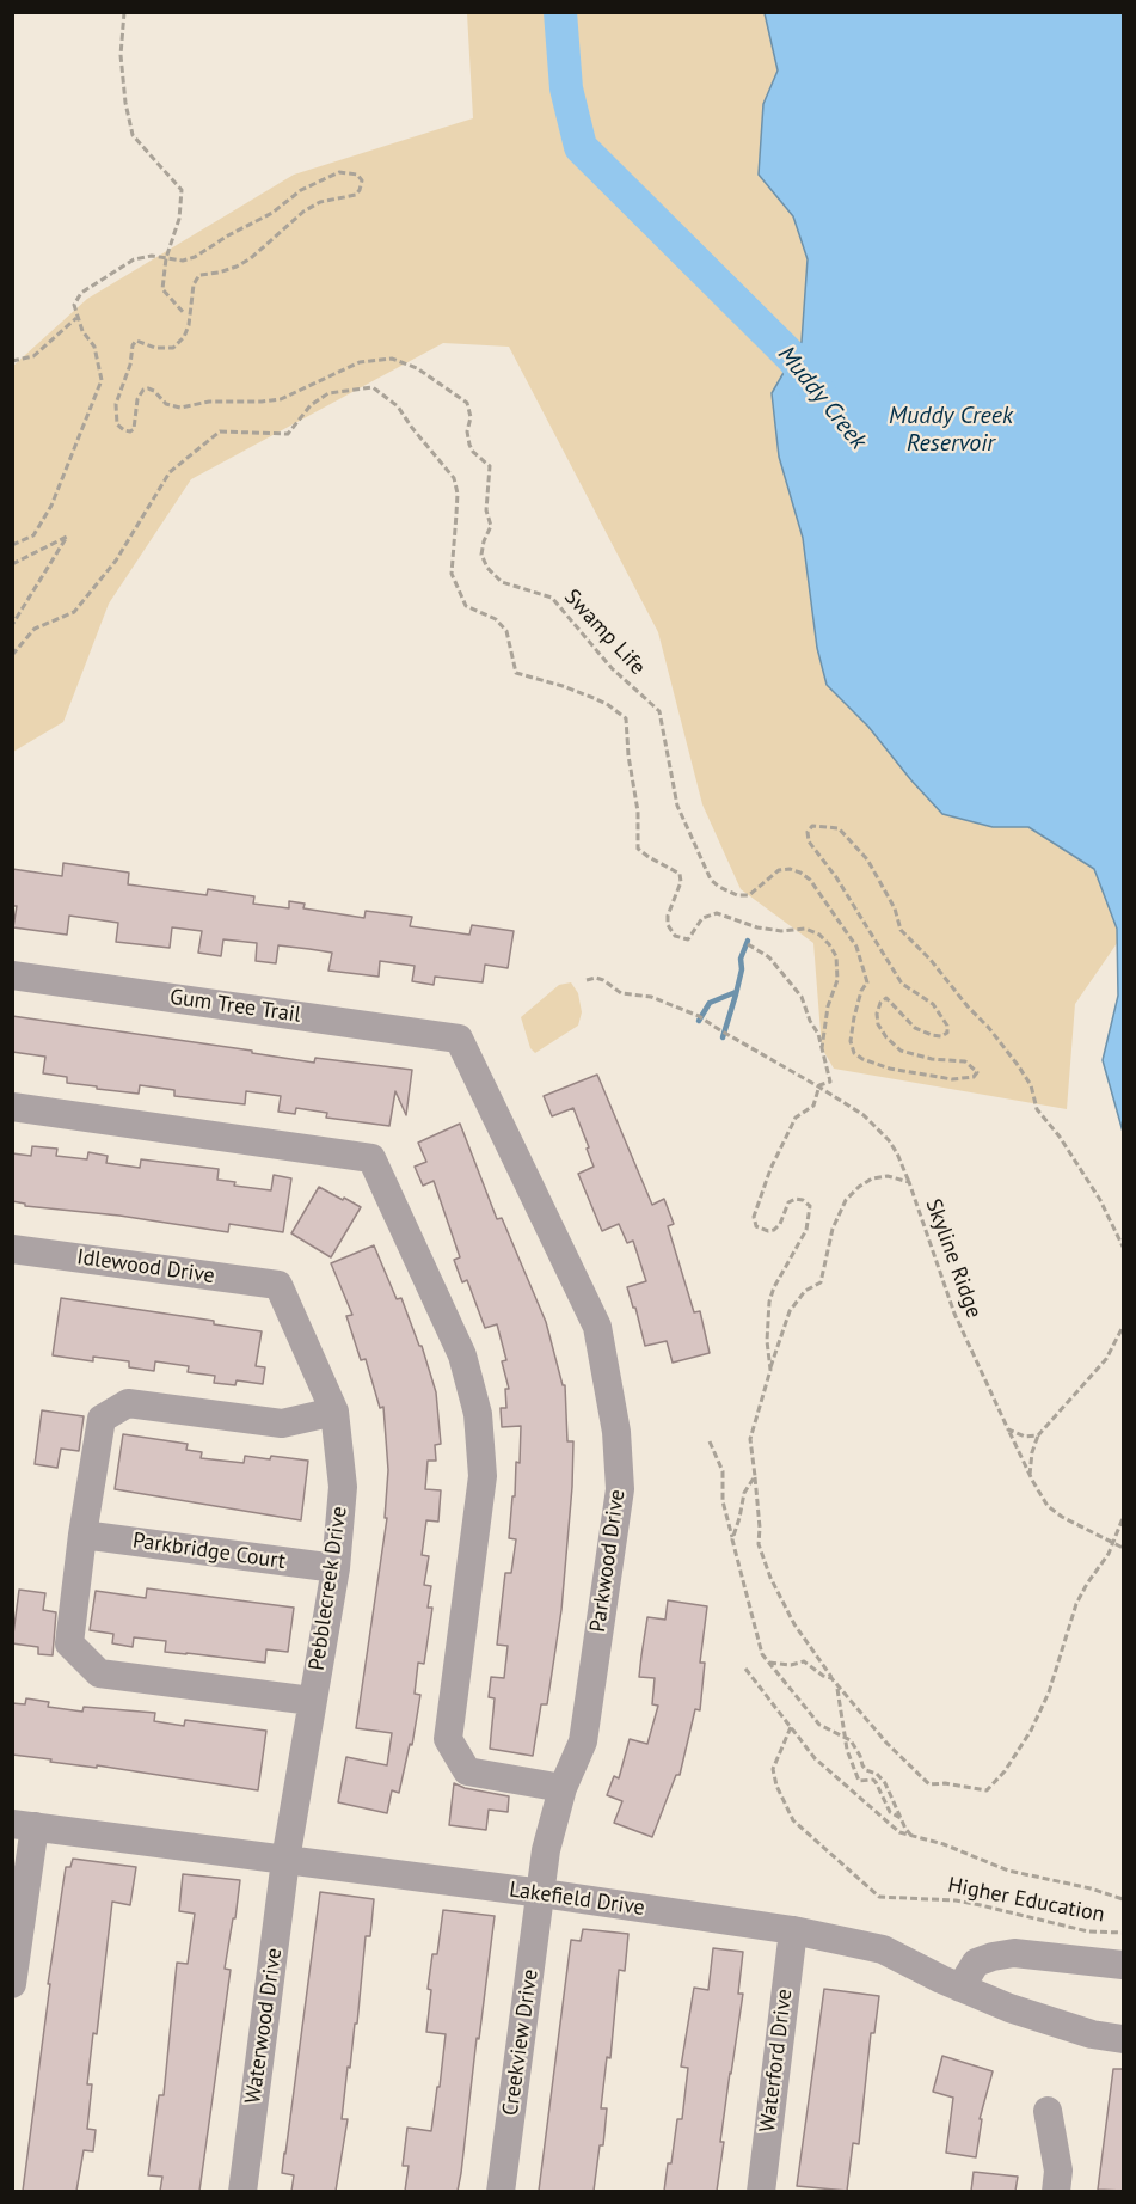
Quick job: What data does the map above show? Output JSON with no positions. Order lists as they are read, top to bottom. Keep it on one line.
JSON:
{"streets":{"street":["Gum Tree Trail","Idlewood Drive","Parkbridge Court","Parkwood Drive","Pebblecreek Drive","Lakefield Drive","Waterwood Drive","Creekview Drive","Waterford Drive"],"path":["Swamp Life","Skyline Ridge","Higher Education"]},"crossings":[["Gum Tree Trail","Parkwood Drive"],["Idlewood Drive","Pebblecreek Drive"],["Parkbridge Court","Pebblecreek Drive"],["Parkwood Drive","Lakefield Drive"],["Parkwood Drive","Creekview Drive"],["Pebblecreek Drive","Lakefield Drive"],["Pebblecreek Drive","Waterwood Drive"],["Lakefield Drive","Waterwood Drive"],["Lakefield Drive","Creekview Drive"],["Lakefield Drive","Waterford Drive"]],"water":["Muddy Creek","Muddy Creek Reservoir"]}
